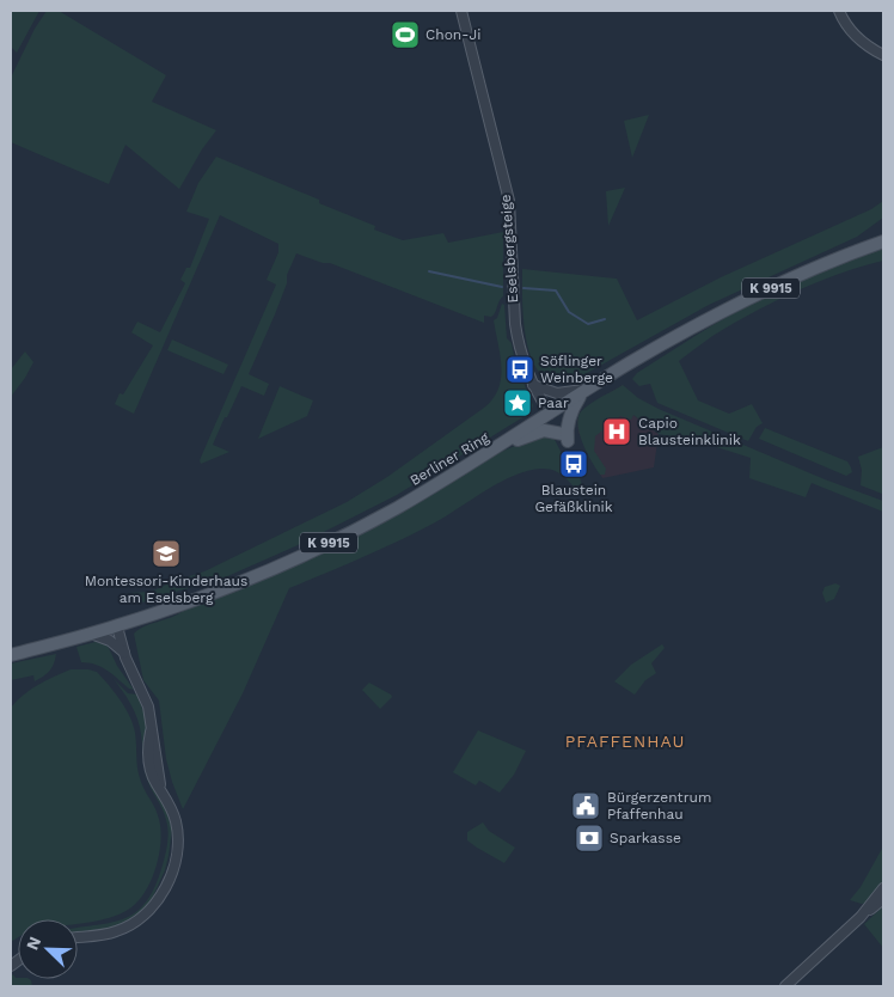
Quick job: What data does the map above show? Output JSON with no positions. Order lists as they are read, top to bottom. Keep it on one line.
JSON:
{"streets":{"main road":["K 9915","Berliner Ring"],"street":["Eselsbergsteige"]},"crossings":[["Eselsbergsteige","Berliner Ring"]],"districts":["PFAFFENHAU"],"places":{"sports":["Chon-Ji"],"bus stop":["Söflinger Weinberge","Blaustein Gefäßklinik"],"place":["Paar"],"hospital":["Capio Blausteinklinik"],"school or university":["Montessori-Kinderhaus am Eselsberg"],"public building":["Bürgerzentrum Pfaffenhau"],"bank":["Sparkasse"]},"north":"top left"}
